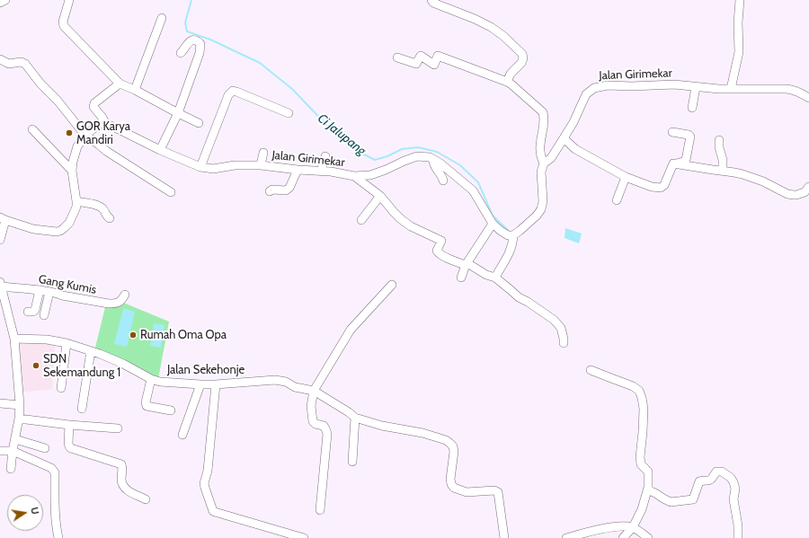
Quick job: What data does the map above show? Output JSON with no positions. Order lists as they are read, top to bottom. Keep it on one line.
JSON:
{"streets":{"street":["Jalan Girimekar","Gang Kumis","Jalan Sekehonje"]},"water":["Ci Jalupang"],"places":["GOR Karya Mandiri","Rumah Oma Opa","SDN Sekemandung 1"],"north":"right"}
